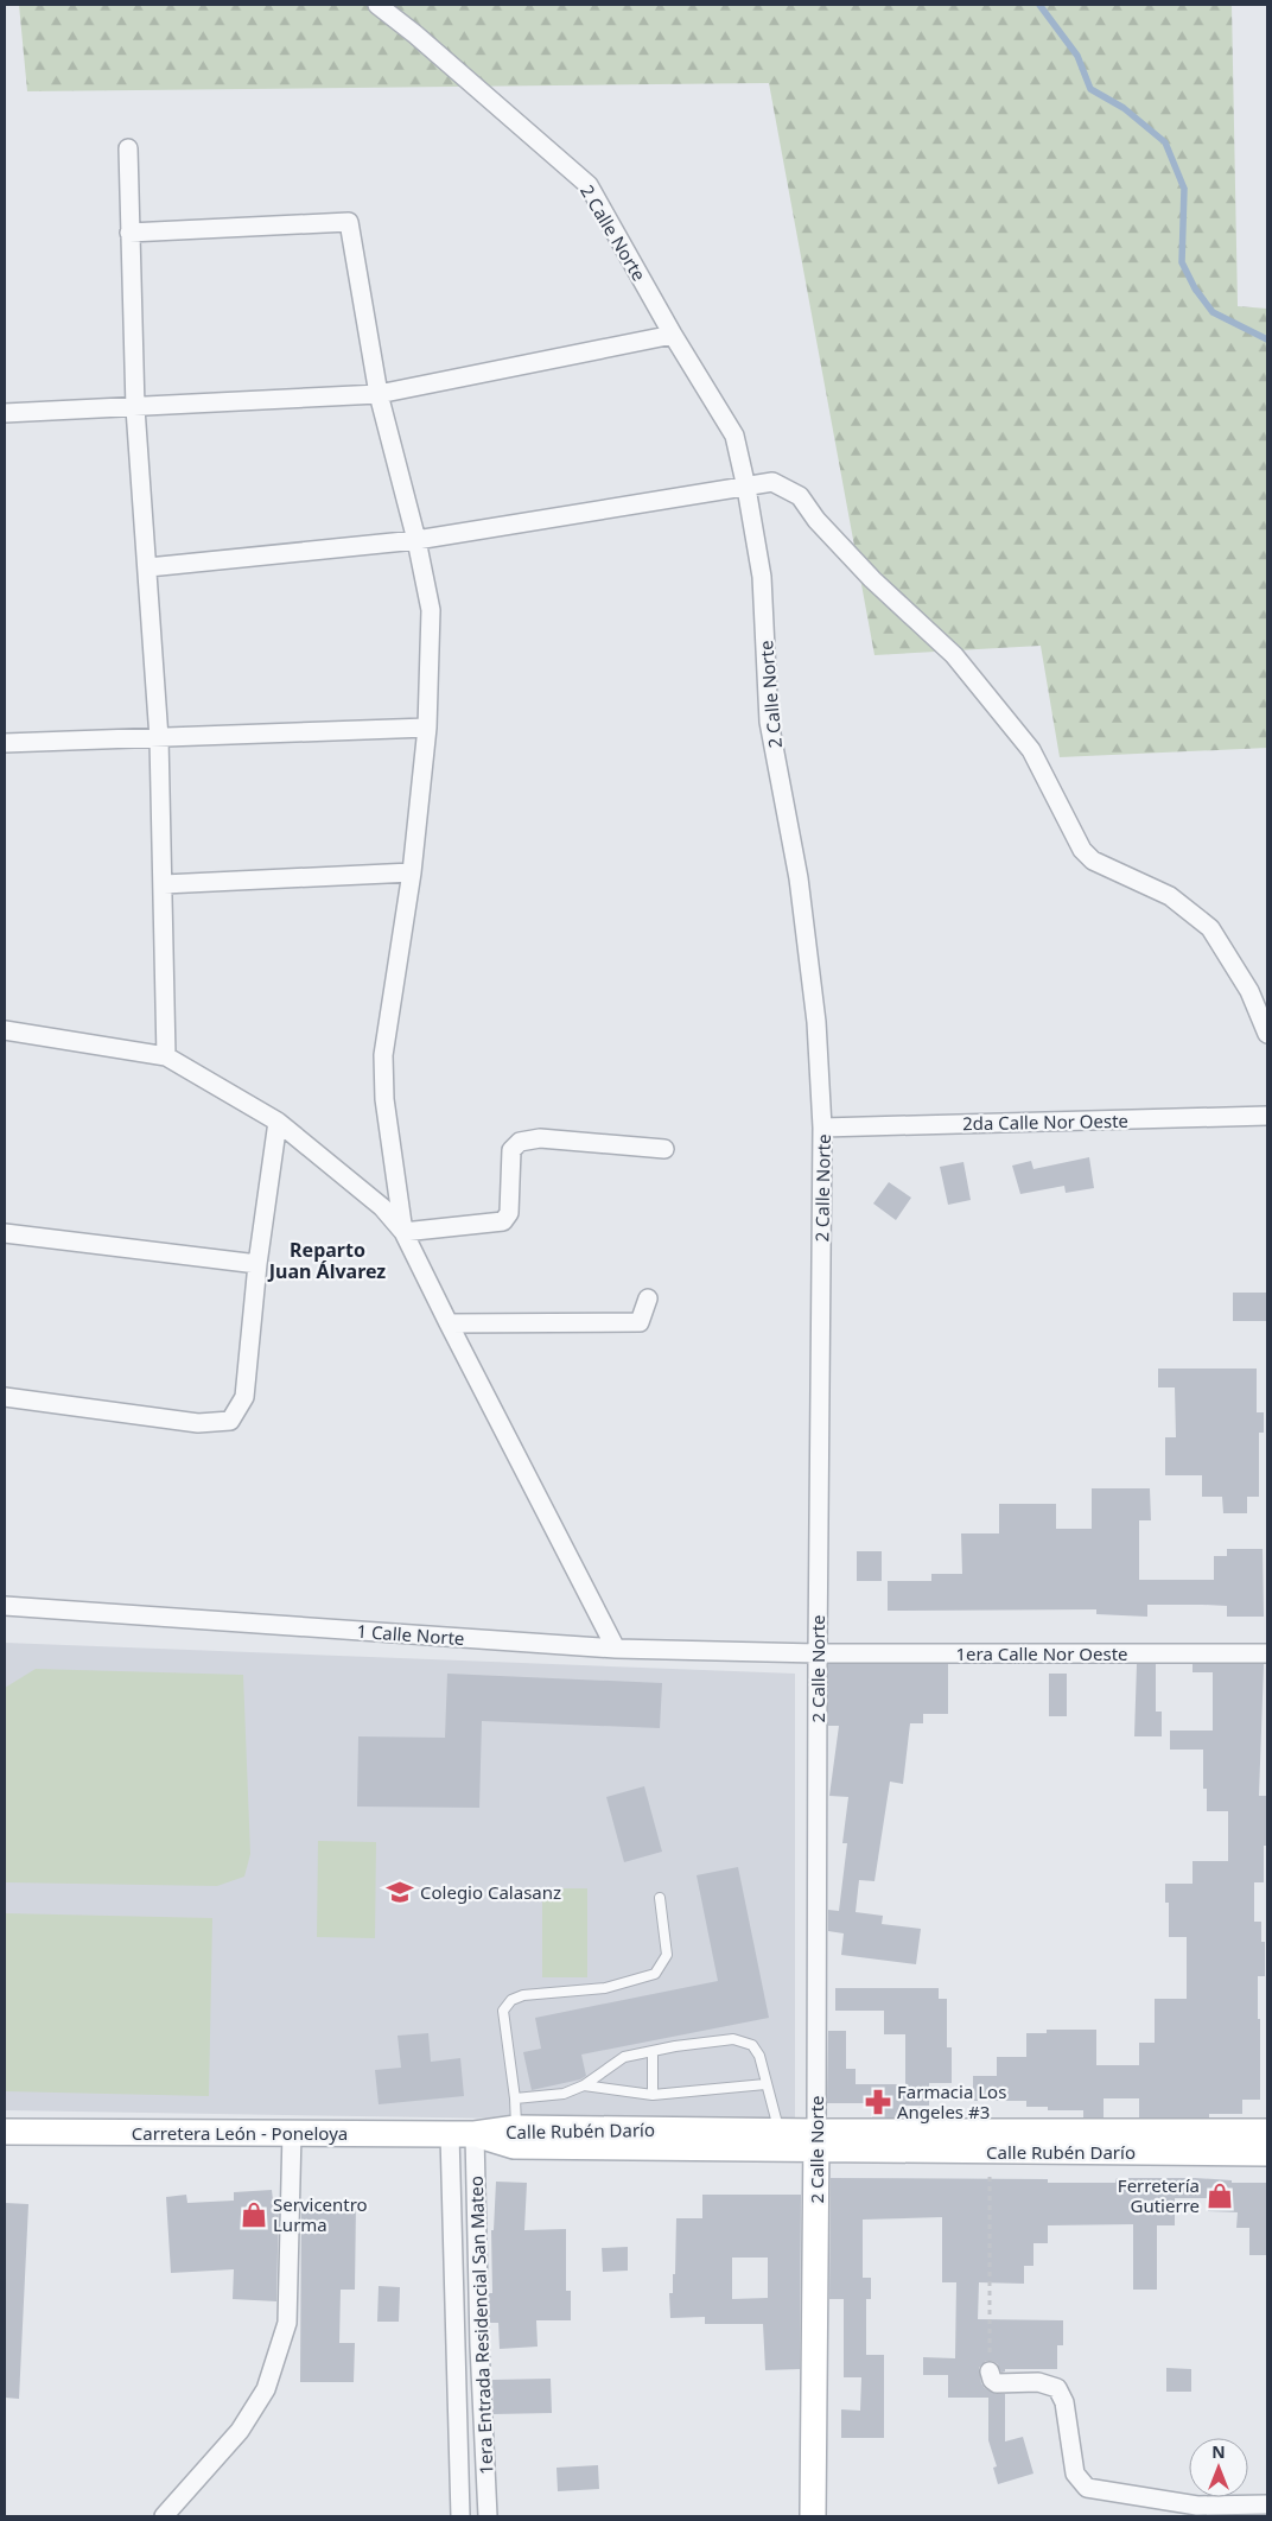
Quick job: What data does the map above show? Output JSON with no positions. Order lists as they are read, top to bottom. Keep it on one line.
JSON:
{"streets":{"street":["2 Calle Norte","2da Calle Nor Oeste","1 Calle Norte","1era Calle Nor Oeste","Calle Rubén Darío","Carretera León - Poneloya","1era Entrada Residencial San Mateo"]},"crossings":[["2 Calle Norte","2da Calle Nor Oeste"],["2 Calle Norte","1 Calle Norte"],["2 Calle Norte","1era Calle Nor Oeste"],["2 Calle Norte","Calle Rubén Darío"],["1 Calle Norte","1era Calle Nor Oeste"],["Calle Rubén Darío","Carretera León - Poneloya"],["Calle Rubén Darío","1era Entrada Residencial San Mateo"],["Carretera León - Poneloya","1era Entrada Residencial San Mateo"]],"districts":["Reparto Juan Álvarez"],"places":{"school or university":["Colegio Calasanz"],"pharmacy":["Farmacia Los Angeles #3"],"shop":["Ferretería Gutierre","Servicentro Lurma"]},"north":"top"}
